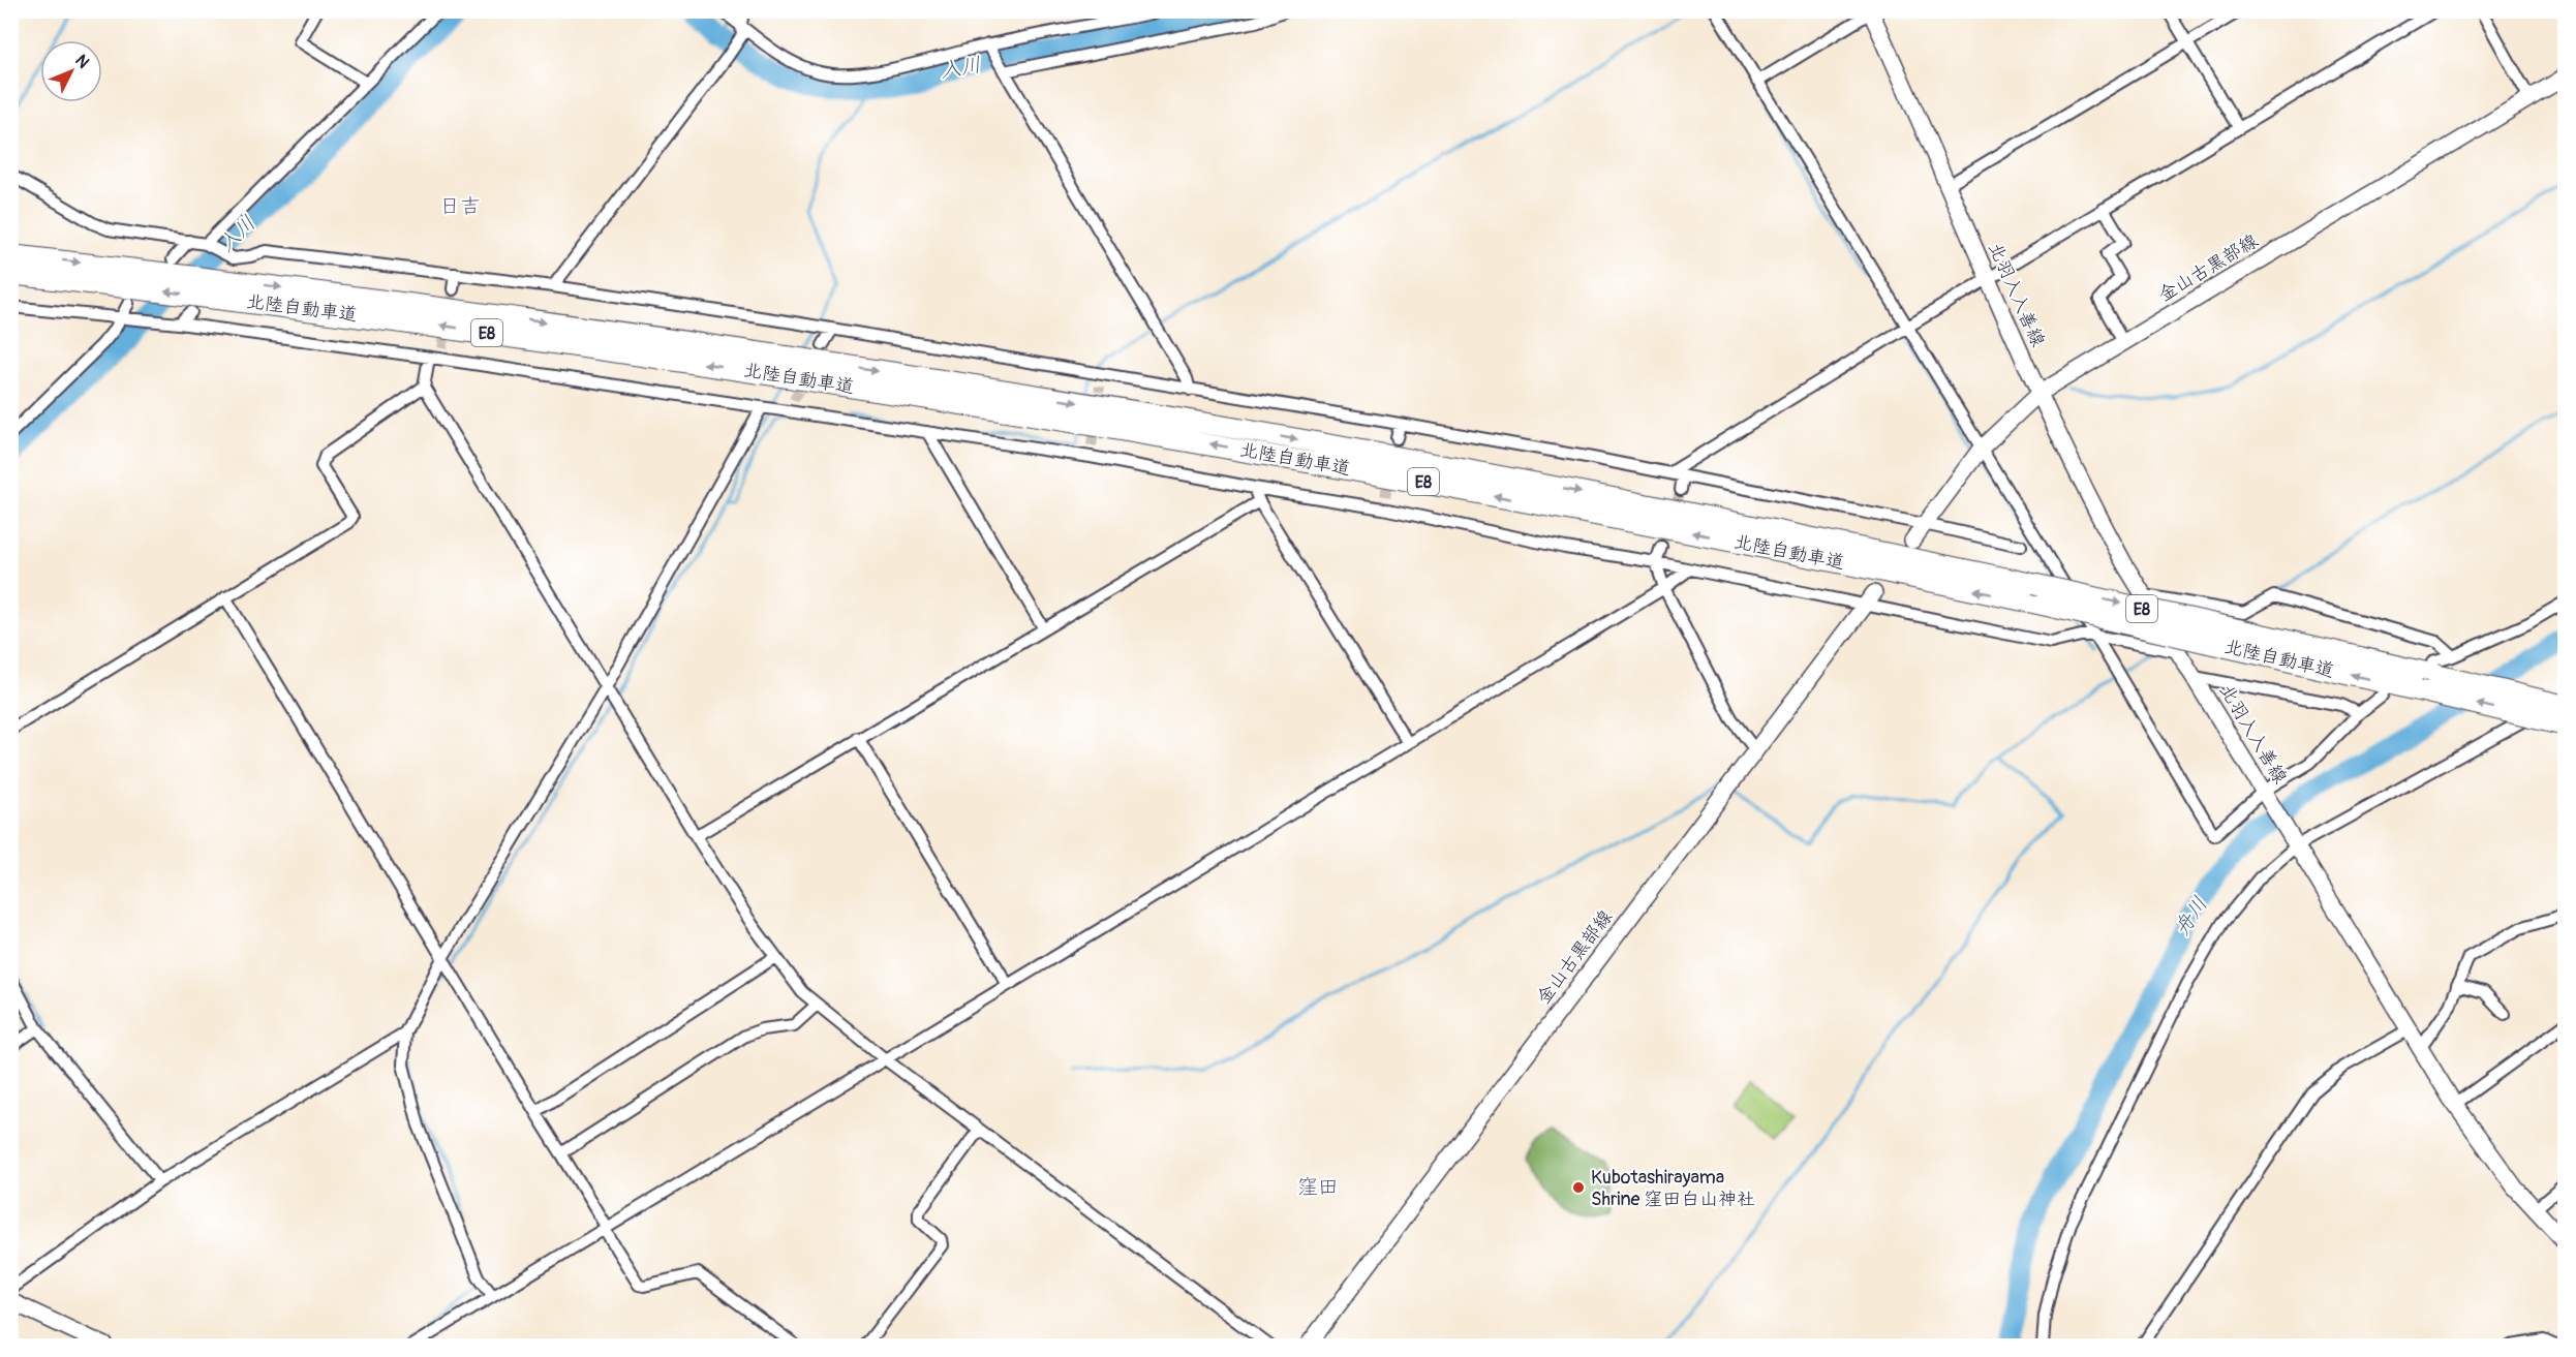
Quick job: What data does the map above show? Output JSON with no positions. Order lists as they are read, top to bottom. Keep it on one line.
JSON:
{"streets":{"highway":["北陸自動車道","E8"],"main road":["金山古黒部線","北羽入入善線"]},"crossings":[["金山古黒部線","北羽入入善線"]],"districts":["日吉","窪田"],"water":["入川","舟川"],"places":["Kubotashirayama Shrine 窪田白山神社"],"north":"top right"}
